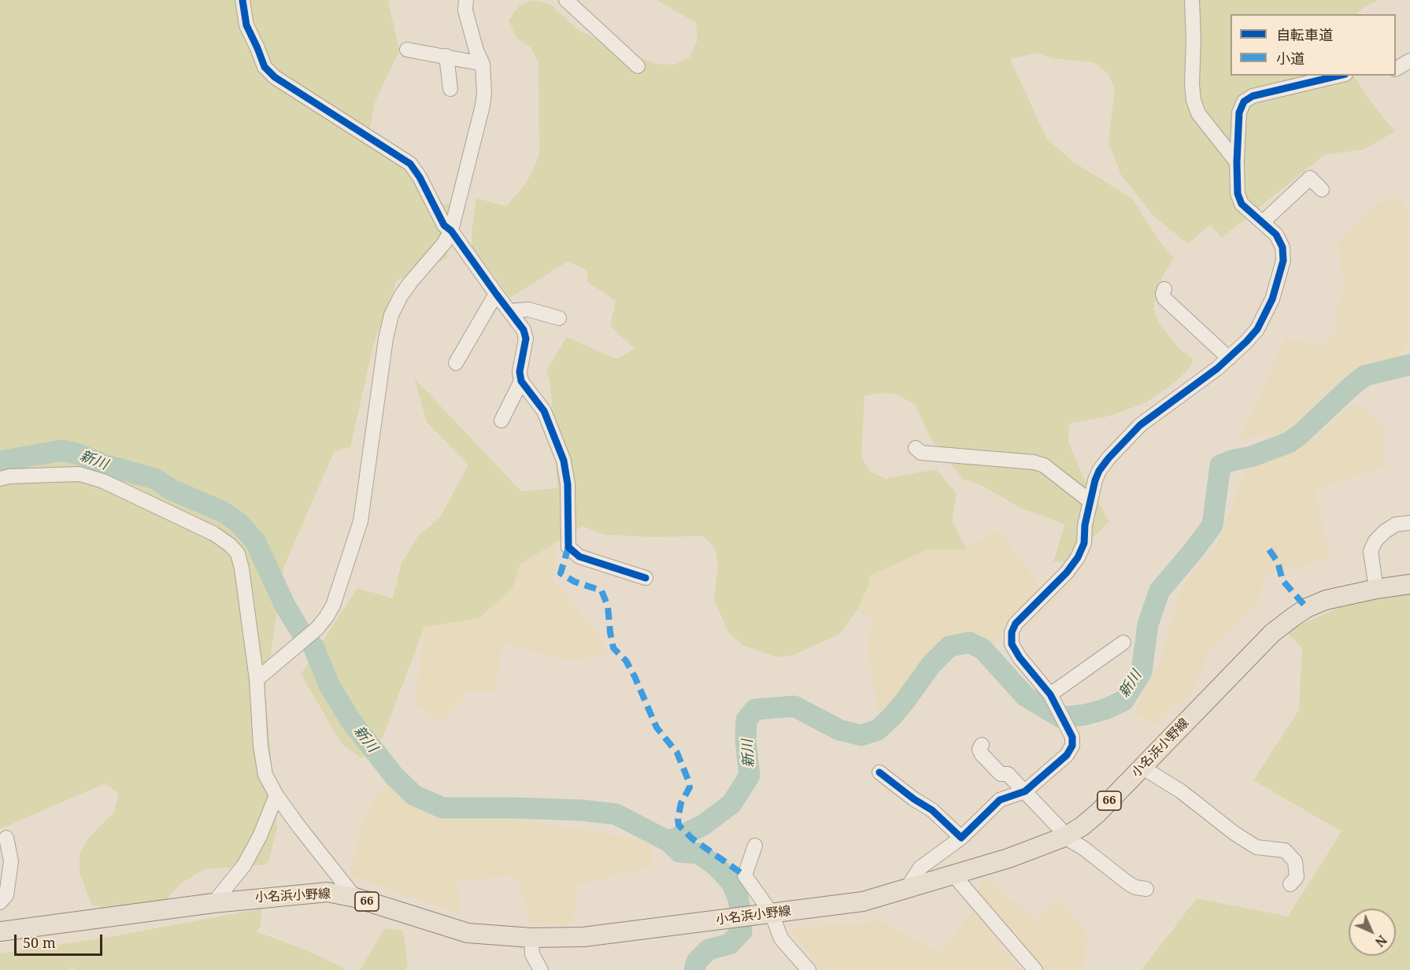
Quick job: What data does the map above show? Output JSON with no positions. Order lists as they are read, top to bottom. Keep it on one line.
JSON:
{"streets":{"main road":["小名浜小野線","66"]},"water":["新川"],"legend":["自転車道","小道"],"scale_bar":"50 m","north":"bottom right"}
